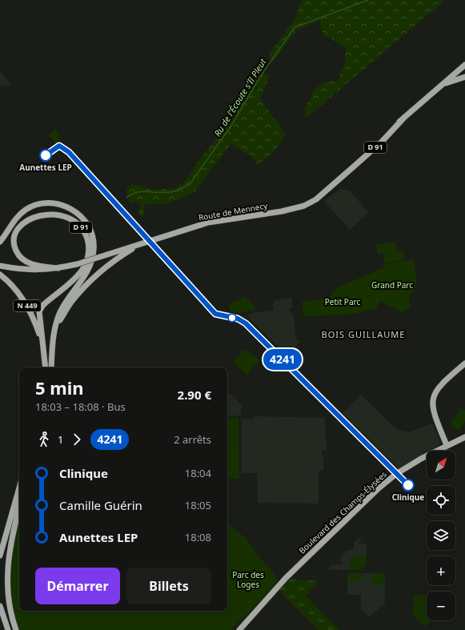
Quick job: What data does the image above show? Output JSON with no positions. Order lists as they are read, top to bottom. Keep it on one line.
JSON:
{"streets":{"main road":["D 91","Route de Mennecy","N 449","Boulevard des Champs-Élysées"]},"crossings":[["D 91","Route de Mennecy"],["D 91","N 449"]],"districts":["BOIS GUILLAUME"],"water":["Ru de l'Écoute s'Il Pleut"],"parks":["Grand Parc","Petit Parc","Parc des Loges"],"places":["Aunettes LEP","Clinique"],"lines":["bus line 4241"],"north":"top right","page":{"on_map":"4241","heading":["5 min","18:03 – 18:08 · Bus","2.90 €"],"legs":["1","4241","2 arrêts"],"map_buttons":["+","−"],"list":[{"name":"Clinique","value":"18:04"},{"name":"Camille Guérin","value":"18:05"},{"name":"Aunettes LEP","value":"18:08"}],"buttons":["Démarrer","Billets"]}}
